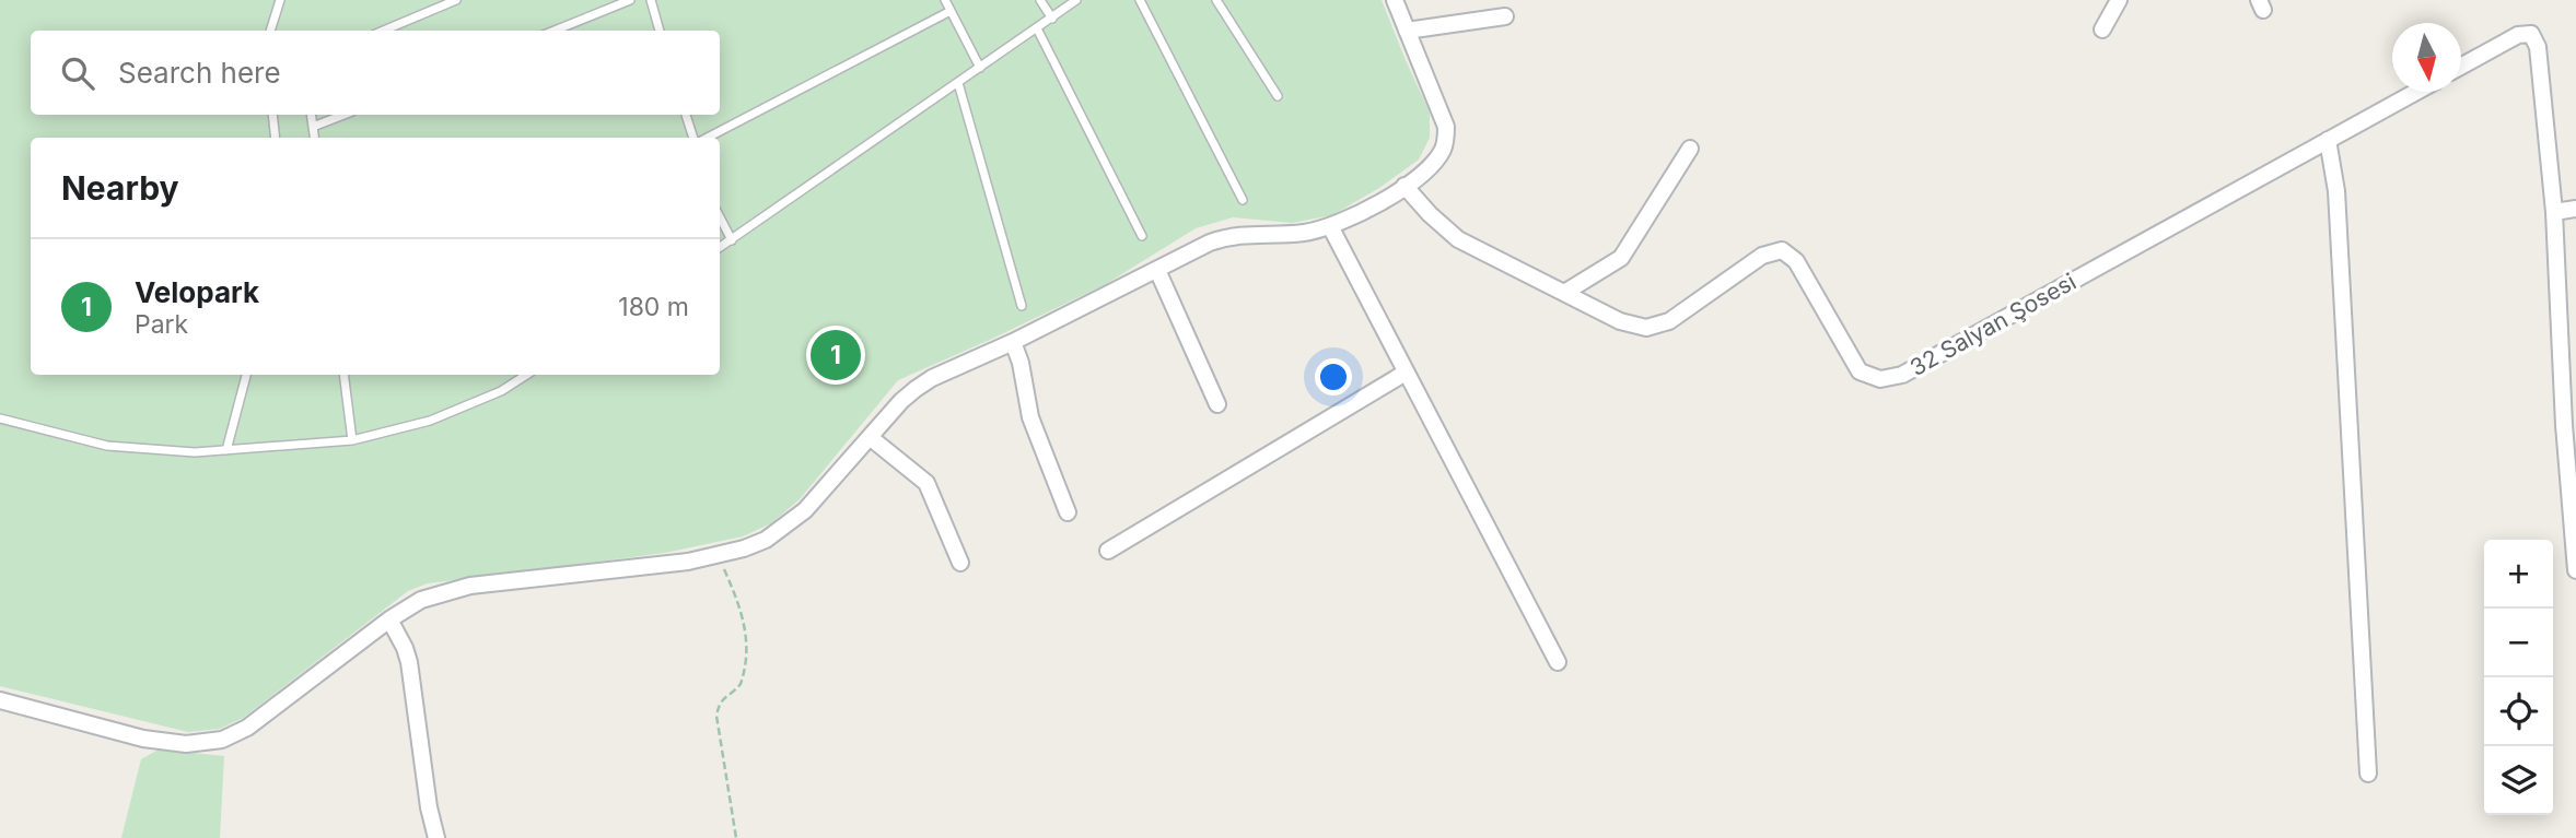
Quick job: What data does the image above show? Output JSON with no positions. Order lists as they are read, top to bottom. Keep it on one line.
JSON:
{"streets":{"street":["32 Salyan Şosesi"]},"north":"bottom","page":{"search":"Search here","heading":"Nearby","list":[{"mark":"1","name":"Velopark","note":"Park","value":"180 m"}],"pins":"1","map_buttons":["+","−"]}}
